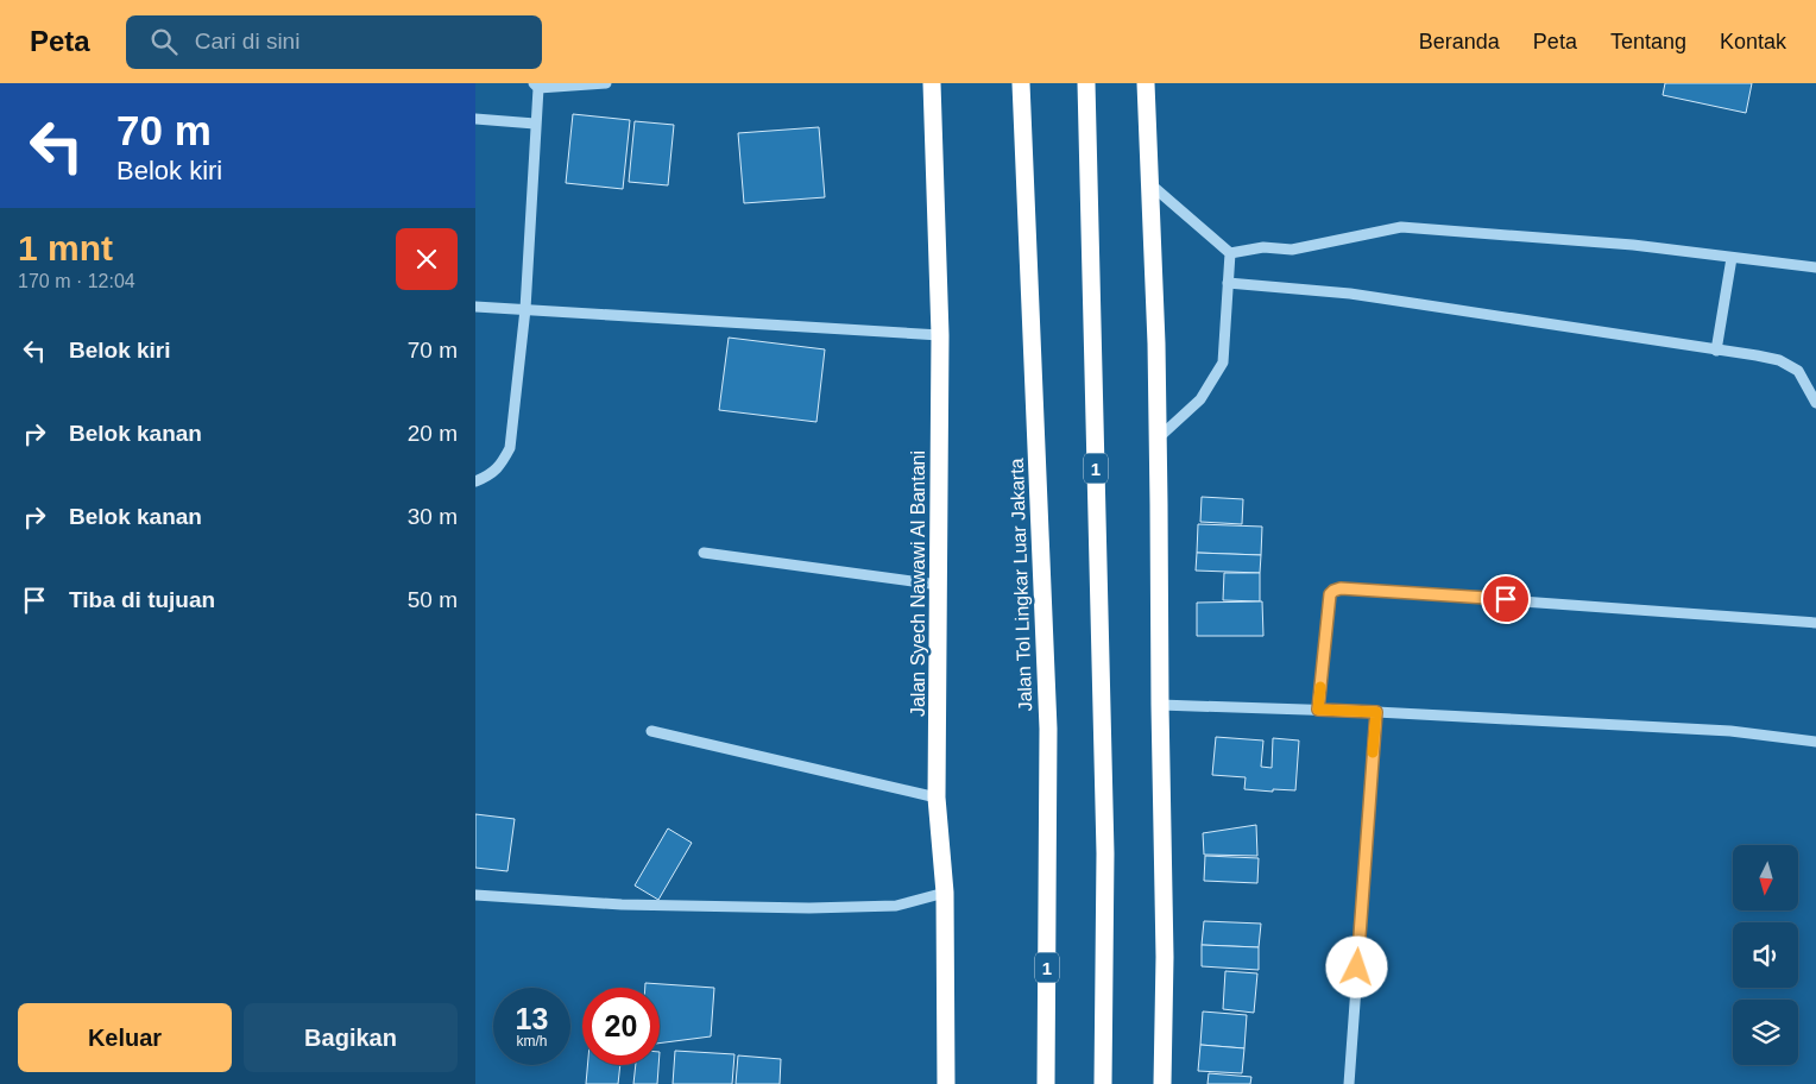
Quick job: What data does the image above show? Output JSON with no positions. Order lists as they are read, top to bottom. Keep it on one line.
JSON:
{"streets":{"highway":["1","Jalan Syech Nawawi Al Bantani","Jalan Tol Lingkar Luar Jakarta"]},"north":"bottom","page":{"header":"Peta","search":"Cari di sini","nav":["Beranda","Peta","Tentang","Kontak"],"turn":["70 m","Belok kiri"],"heading":["1 mnt","170 m · 12:04"],"list":[{"name":"Belok kiri","value":"70 m"},{"name":"Belok kanan","value":"20 m"},{"name":"Belok kanan","value":"30 m"},{"name":"Tiba di tujuan","value":"50 m"}],"speed":"13 km/h","limit":"20","buttons":["Keluar","Bagikan"]}}
